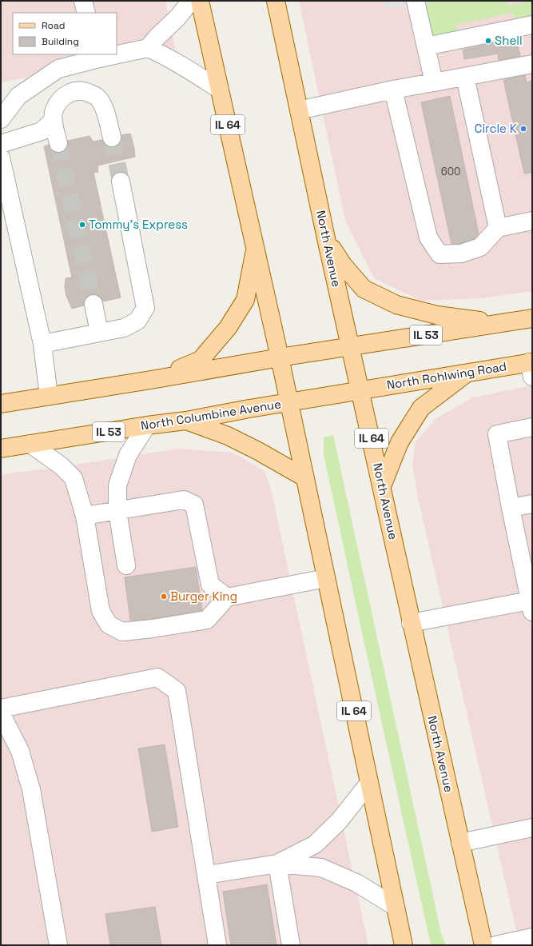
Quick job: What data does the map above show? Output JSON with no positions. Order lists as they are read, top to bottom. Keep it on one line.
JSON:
{"streets":{"main road":["IL 64","North Avenue","IL 53","North Rohlwing Road","North Columbine Avenue"]},"crossings":[["IL 64","IL 53"],["IL 64","North Columbine Avenue"],["North Avenue","IL 53"],["North Avenue","North Rohlwing Road"],["IL 53","North Rohlwing Road"],["IL 53","North Columbine Avenue"]],"places":["Shell","Circle K","Tommy's Express","Burger King"],"house_numbers":["600"],"legend":["Road","Building"]}
